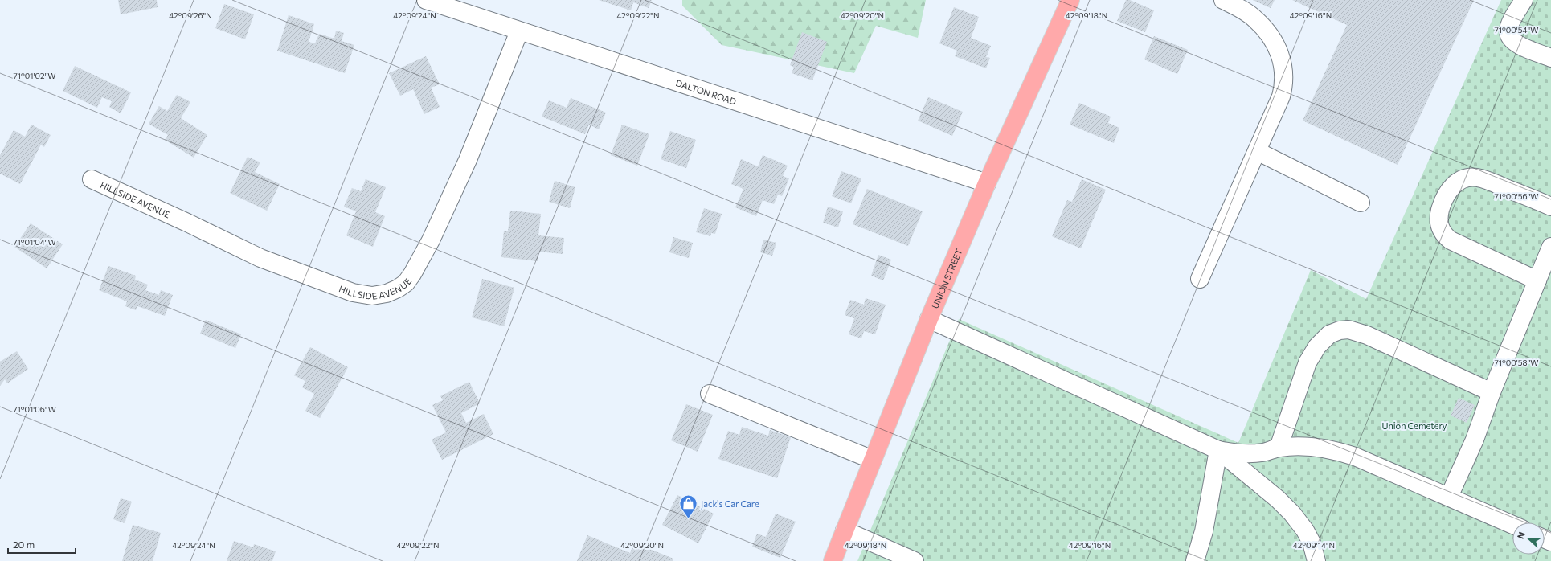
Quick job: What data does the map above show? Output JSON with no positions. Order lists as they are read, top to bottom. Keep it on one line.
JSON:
{"streets":{"main road":["UNION STREET"],"street":["DALTON ROAD","HILLSIDE AVENUE"]},"crossings":[["DALTON ROAD","HILLSIDE AVENUE"],["DALTON ROAD","UNION STREET"]],"parks":["Union Cemetery"],"places":{"shop":["Jack's Car Care"]},"scale_bar":"20 m","north":"left","coordinates":["42°09'26\"N","42°09'24\"N","42°09'22\"N","42°09'20\"N","42°09'18\"N","42°09'16\"N","71°00'54\"W","71°01'02\"W","71°00'56\"W","71°01'04\"W","71°00'58\"W","71°01'06\"W","42°09'14\"N"]}
